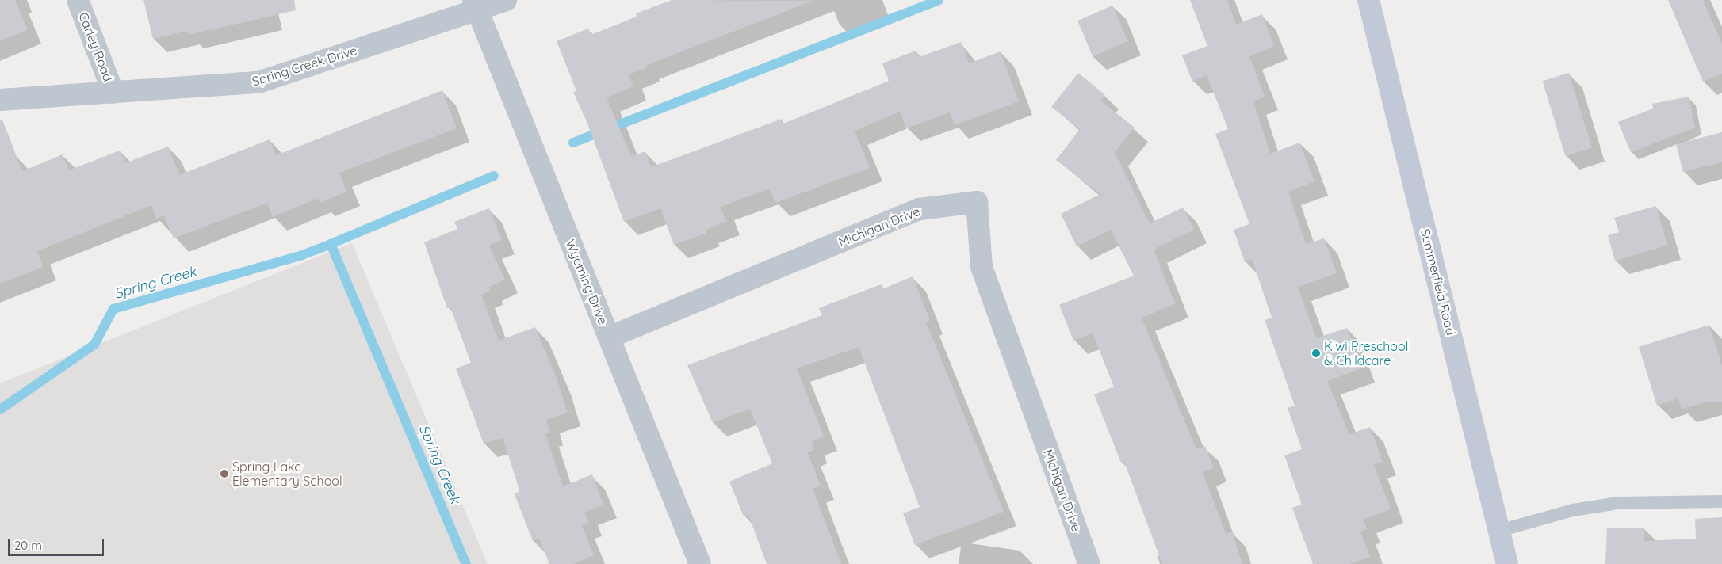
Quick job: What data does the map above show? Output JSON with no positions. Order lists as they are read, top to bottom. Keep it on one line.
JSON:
{"streets":{"street":["Carley Road","Spring Creek Drive","Michigan Drive","Wyoming Drive","Summerfield Road"]},"crossings":[["Carley Road","Spring Creek Drive"],["Spring Creek Drive","Wyoming Drive"],["Michigan Drive","Wyoming Drive"]],"water":["Spring Creek"],"places":["Kiwi Preschool & Childcare","Spring Lake Elementary School"],"scale_bar":"20 m"}
